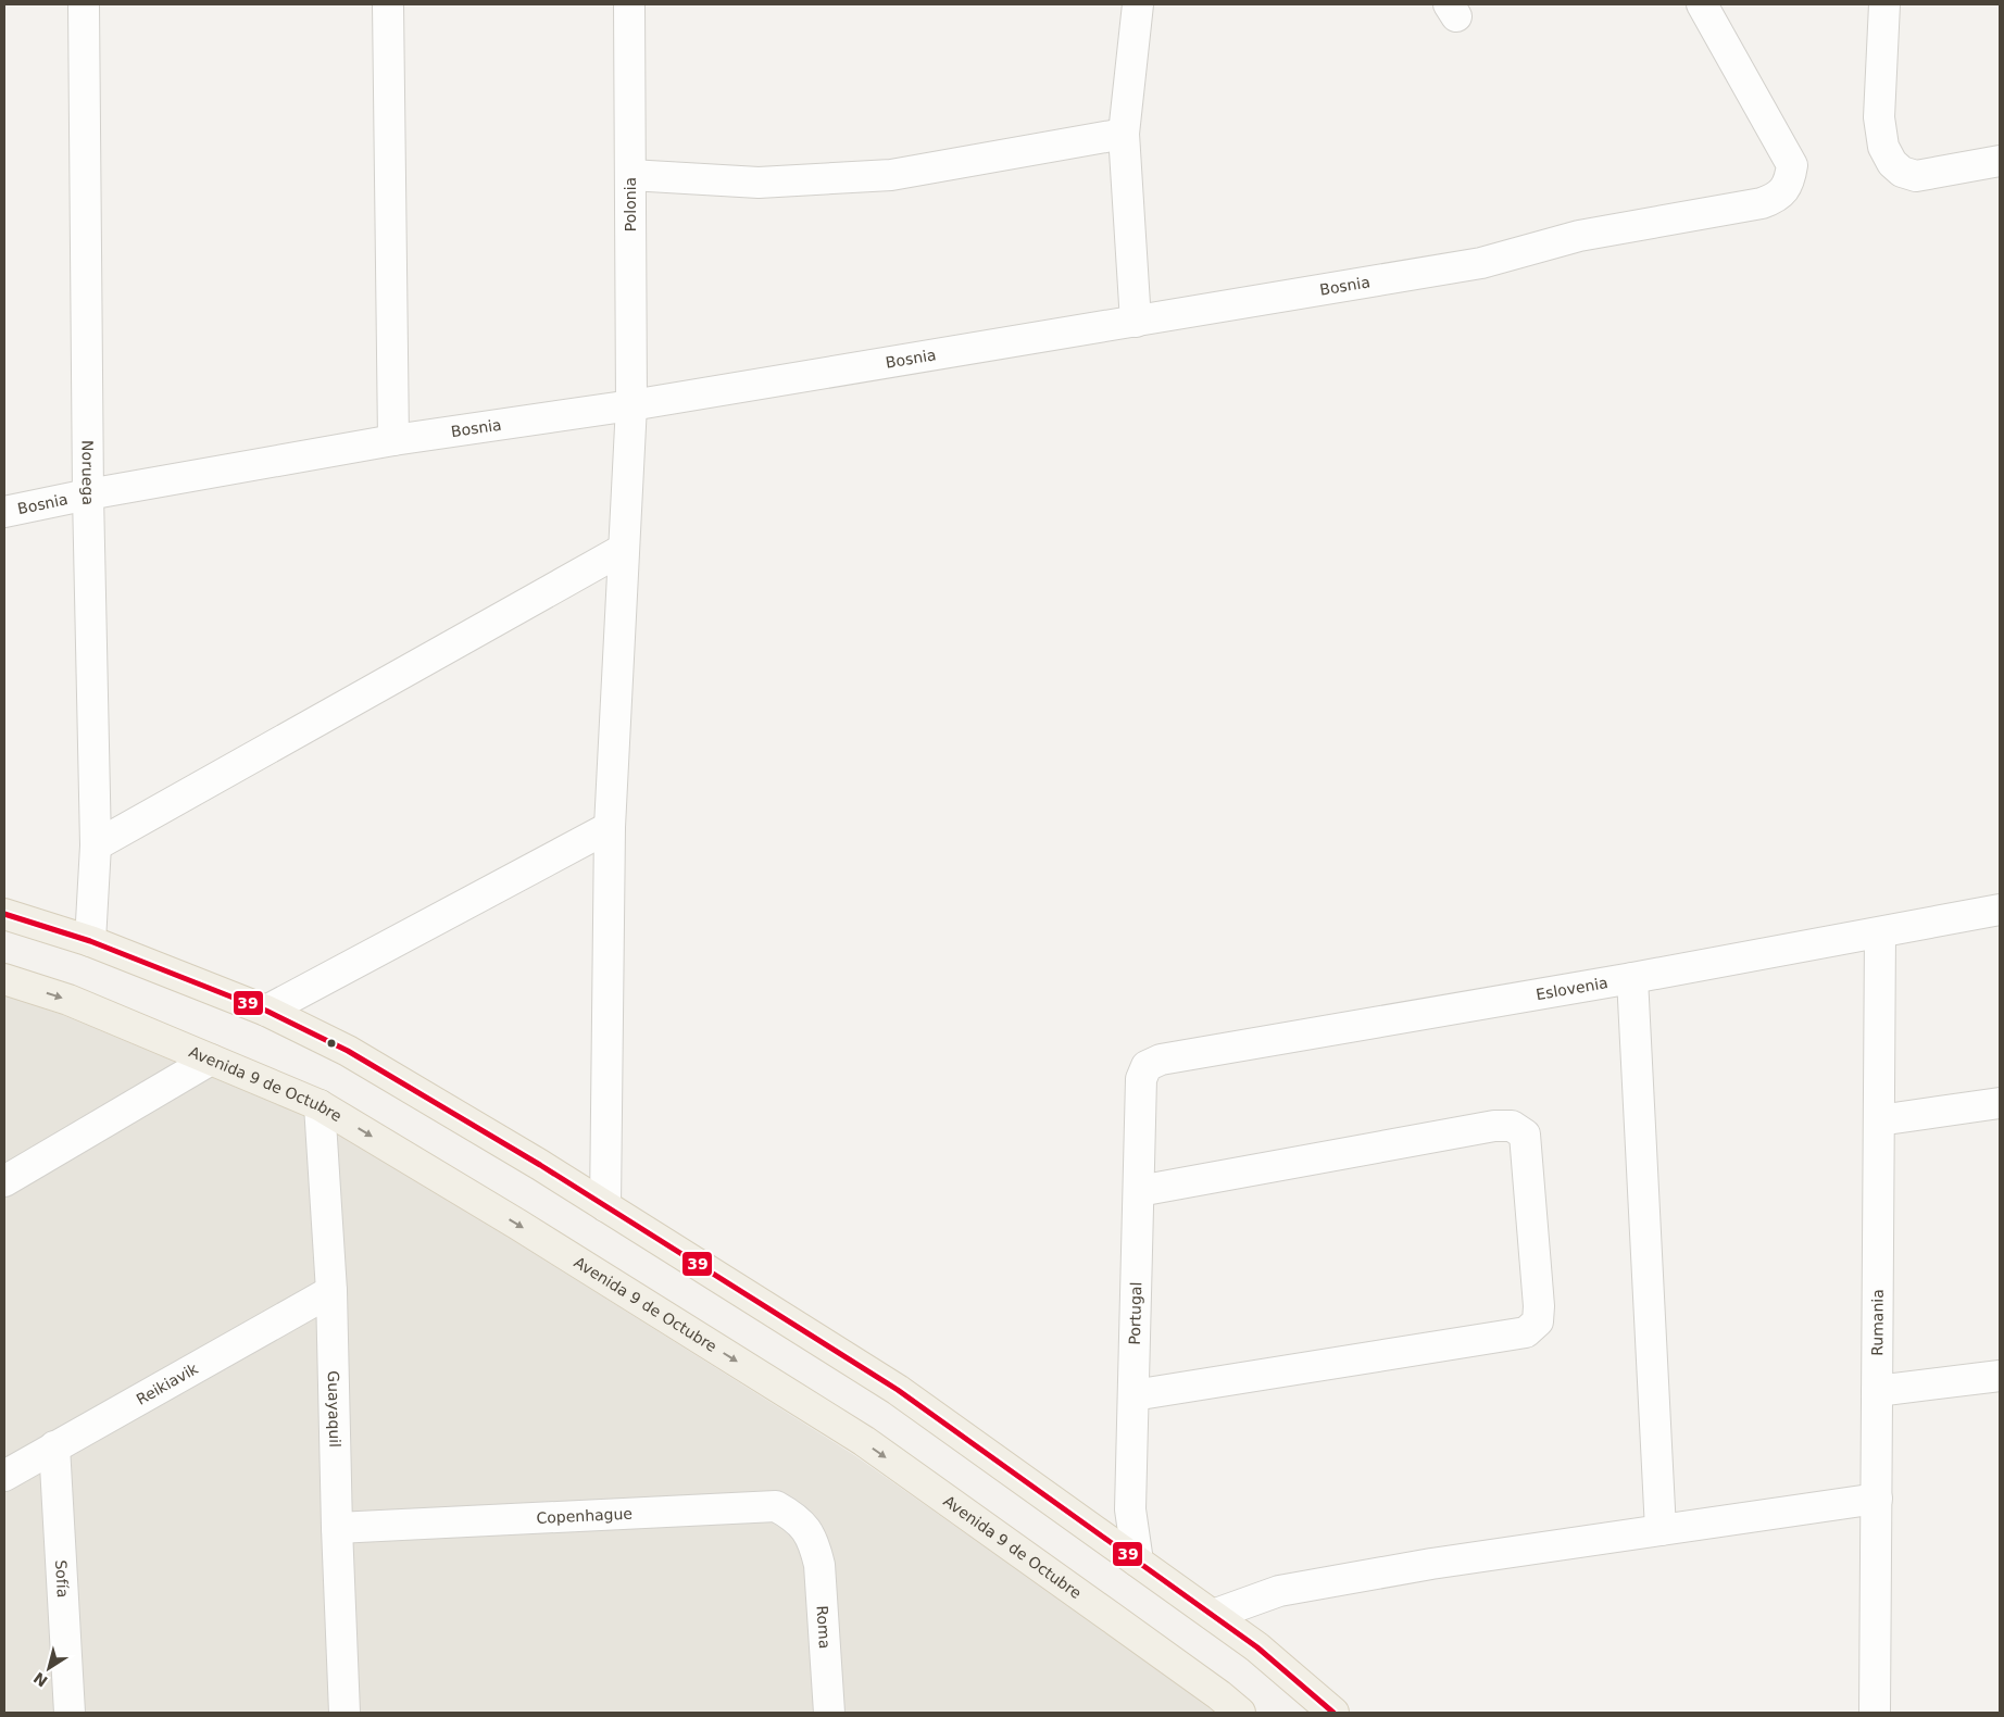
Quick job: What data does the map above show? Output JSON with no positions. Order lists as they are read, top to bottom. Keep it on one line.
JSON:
{"streets":{"main road":["Avenida 9 de Octubre"],"street":["Polonia","Bosnia","Noruega","Eslovenia","Portugal","Rumania","Reikiavik","Guayaquil","Copenhague","Sofía","Roma"]},"crossings":[["Polonia","Bosnia"],["Bosnia","Noruega"],["Eslovenia","Portugal"],["Eslovenia","Rumania"],["Avenida 9 de Octubre","Guayaquil"],["Reikiavik","Guayaquil"],["Reikiavik","Sofía"],["Guayaquil","Copenhague"],["Copenhague","Roma"]],"lines":["transit line 39"],"north":"bottom left"}
